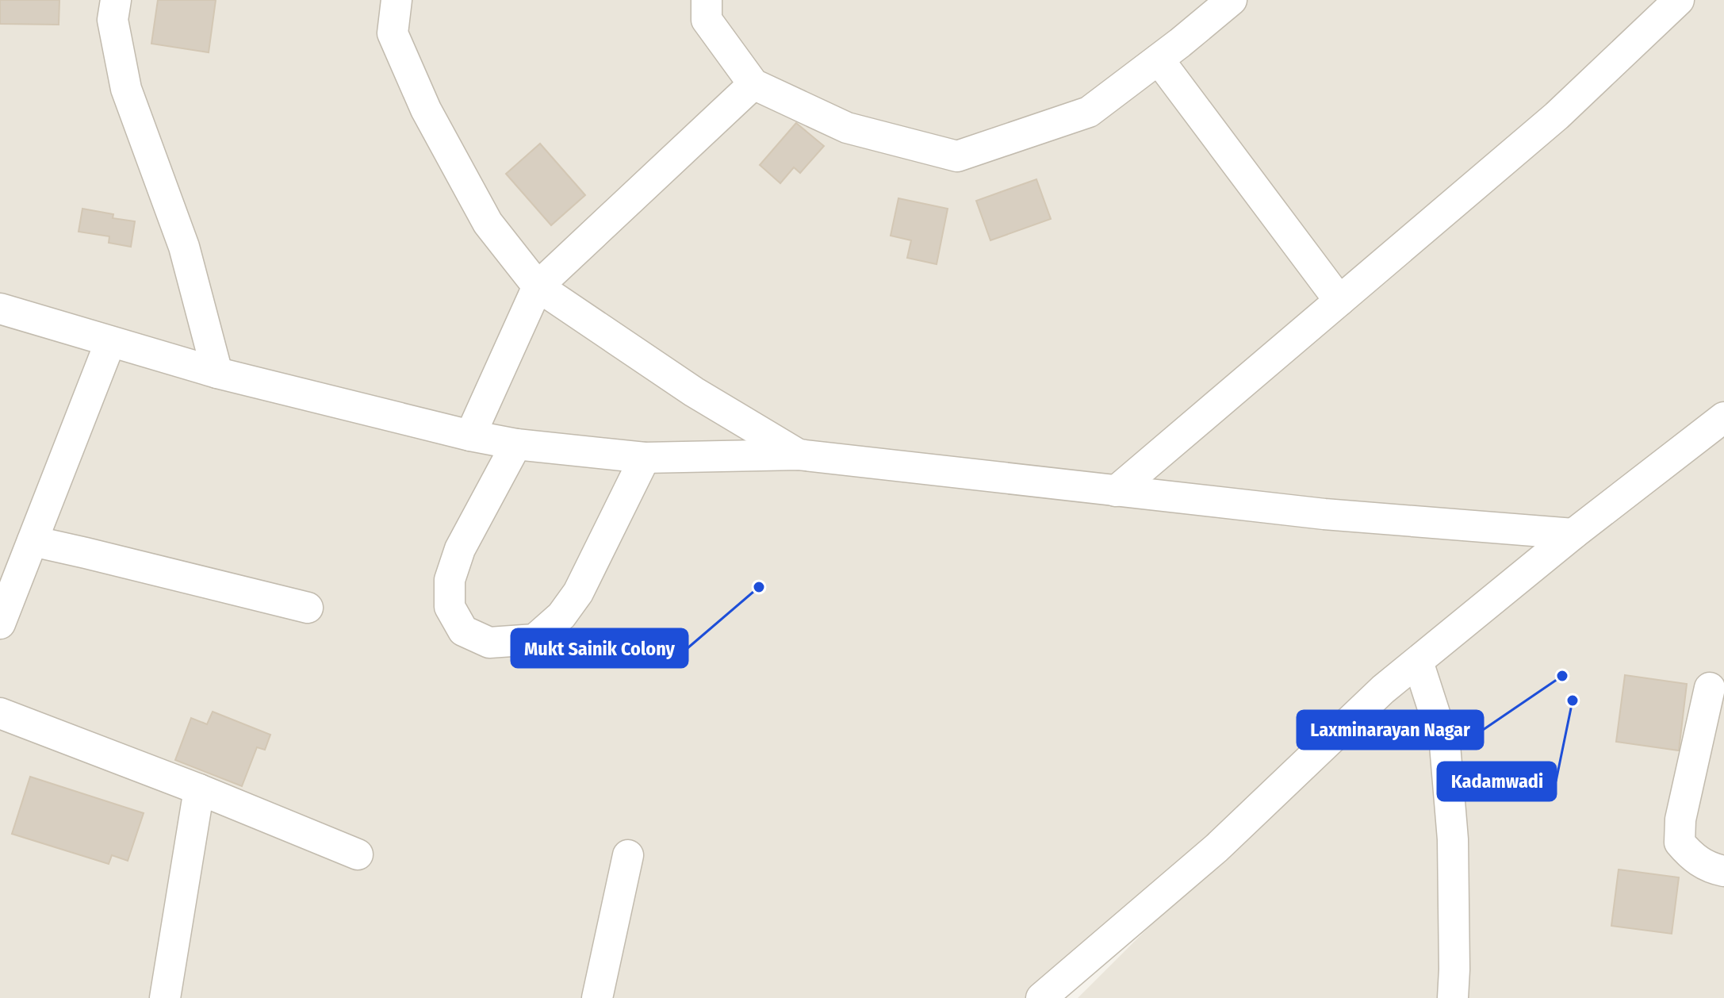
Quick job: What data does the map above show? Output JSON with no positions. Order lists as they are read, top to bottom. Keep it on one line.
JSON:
{"places":["Mukt Sainik Colony","Laxminarayan Nagar","Kadamwadi"]}
